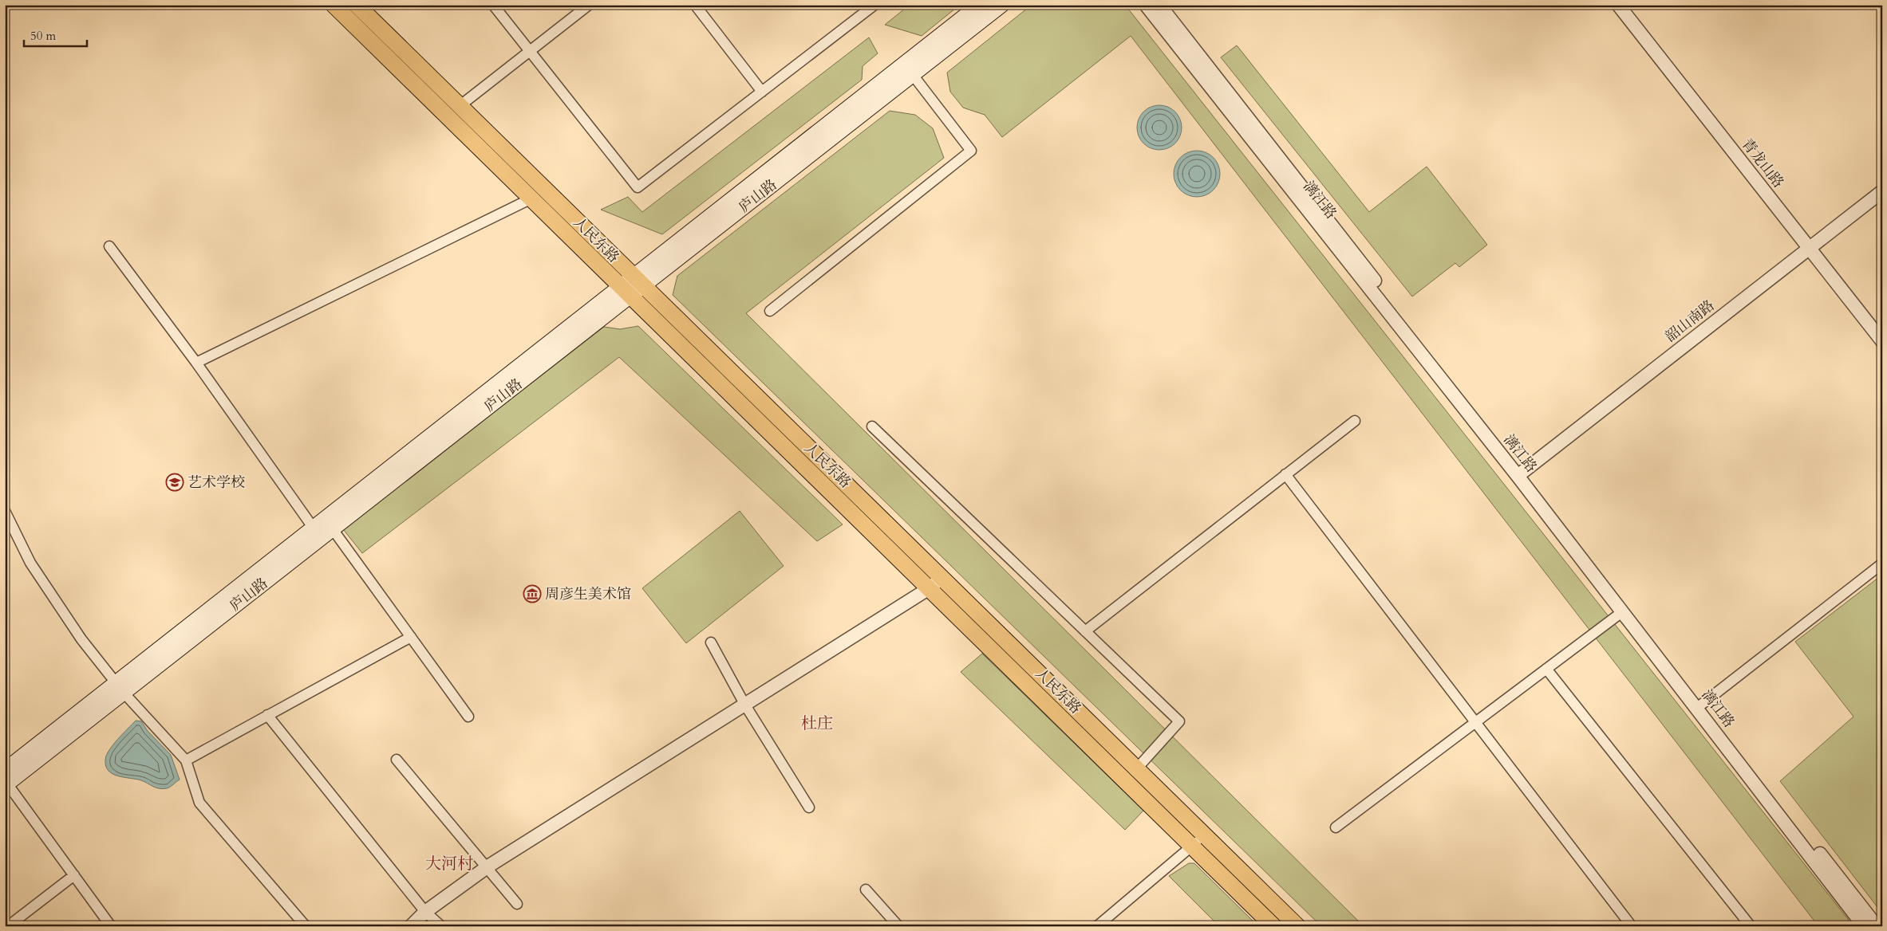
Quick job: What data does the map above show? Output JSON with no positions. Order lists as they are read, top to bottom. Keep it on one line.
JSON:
{"streets":{"main road":["庐山路","人民东路"],"street":["青龙山路","漓江路","韶山南路"]},"crossings":[["青龙山路","韶山南路"],["庐山路","人民东路"],["漓江路","韶山南路"]],"districts":["杜庄","大河村"],"places":{"school or university":["艺术学校"],"museum":["周彦生美术馆"]},"scale_bar":"50 m"}
